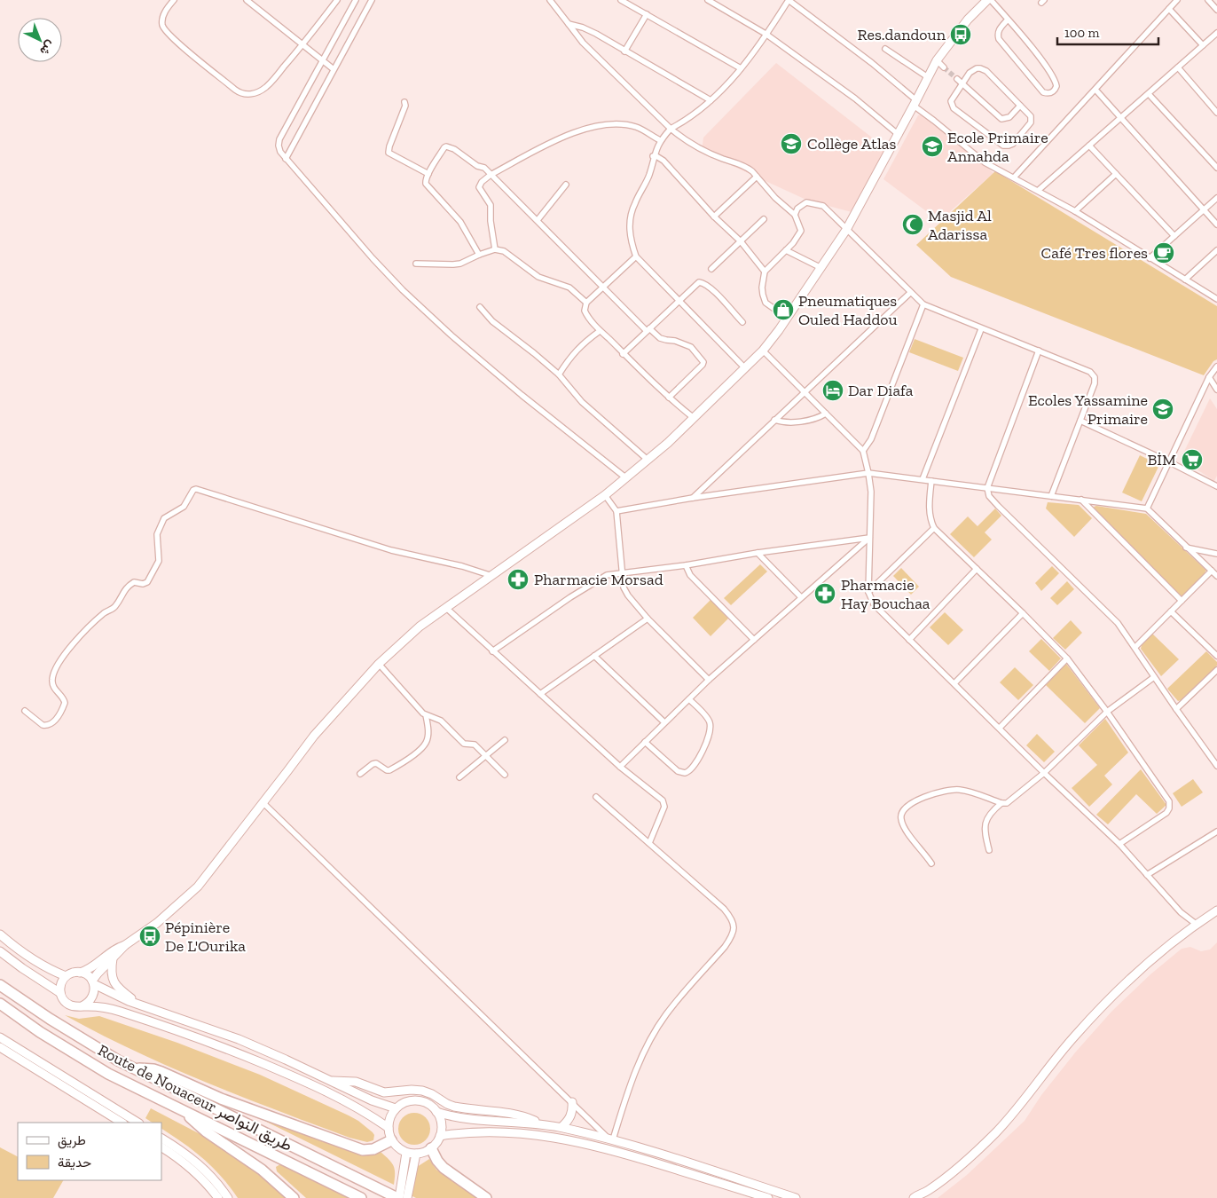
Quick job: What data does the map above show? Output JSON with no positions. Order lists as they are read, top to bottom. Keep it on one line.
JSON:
{"streets":{"highway":["Route de Nouaceur طريق النواصر"]},"places":{"bus stop":["Res.dandoun","Pépinière De L'Ourika"],"school or university":["Collège Atlas","Ecole Primaire Annahda","Ecoles Yassamine Primaire"],"mosque":["Masjid Al Adarissa"],"cafe":["Café Tres flores"],"shop":["Pneumatiques Ouled Haddou"],"hotel":["Dar Diafa"],"supermarket":["BİM"],"pharmacy":["Pharmacie Morsad","Pharmacie Hay Bouchaa"]},"legend":["طريق","حديقة"],"scale_bar":"100 m","north":"bottom right"}
